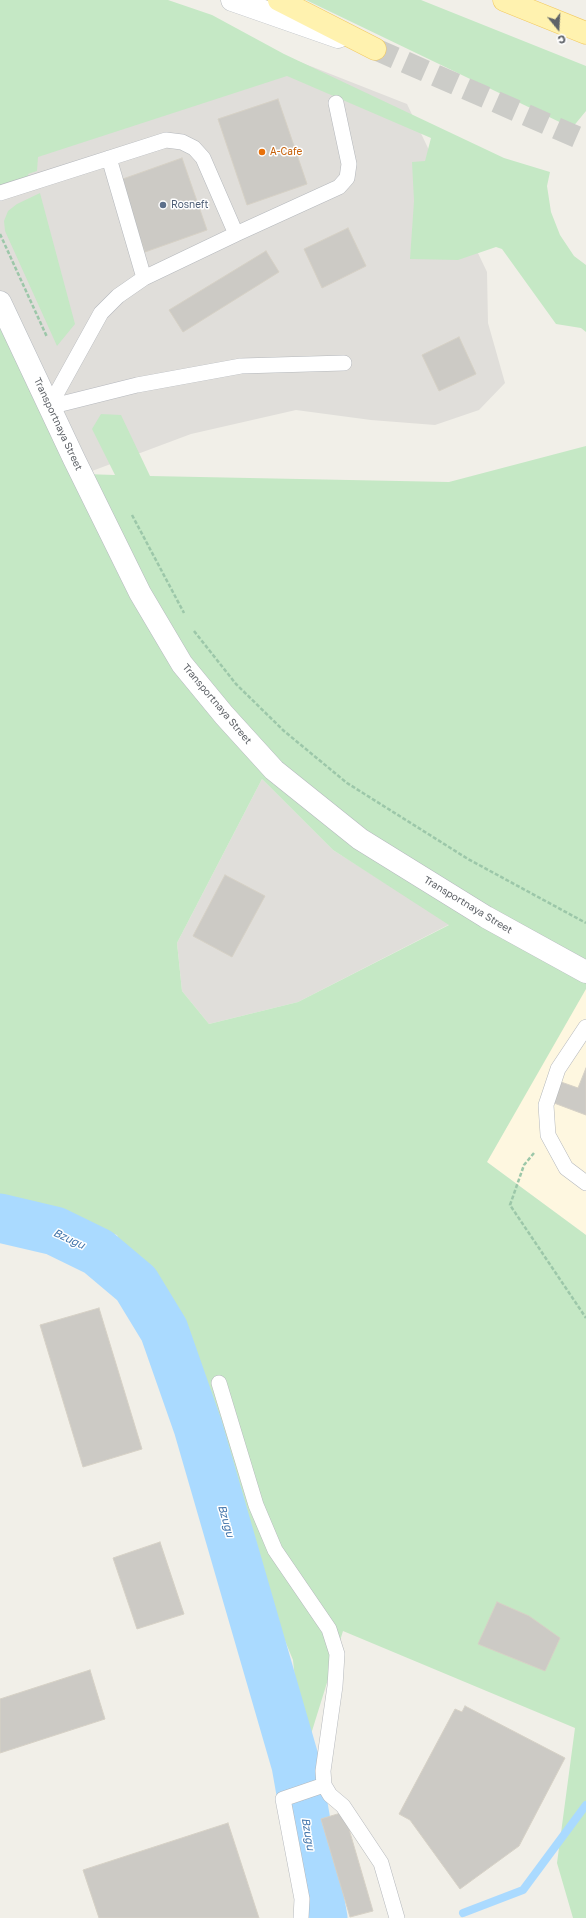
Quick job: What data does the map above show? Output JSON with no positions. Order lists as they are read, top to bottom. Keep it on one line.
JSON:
{"streets":{"main road":["Transportnaya Street"]},"water":["Bzugu"],"places":["A-Cafe","Rosneft"],"north":"bottom"}
